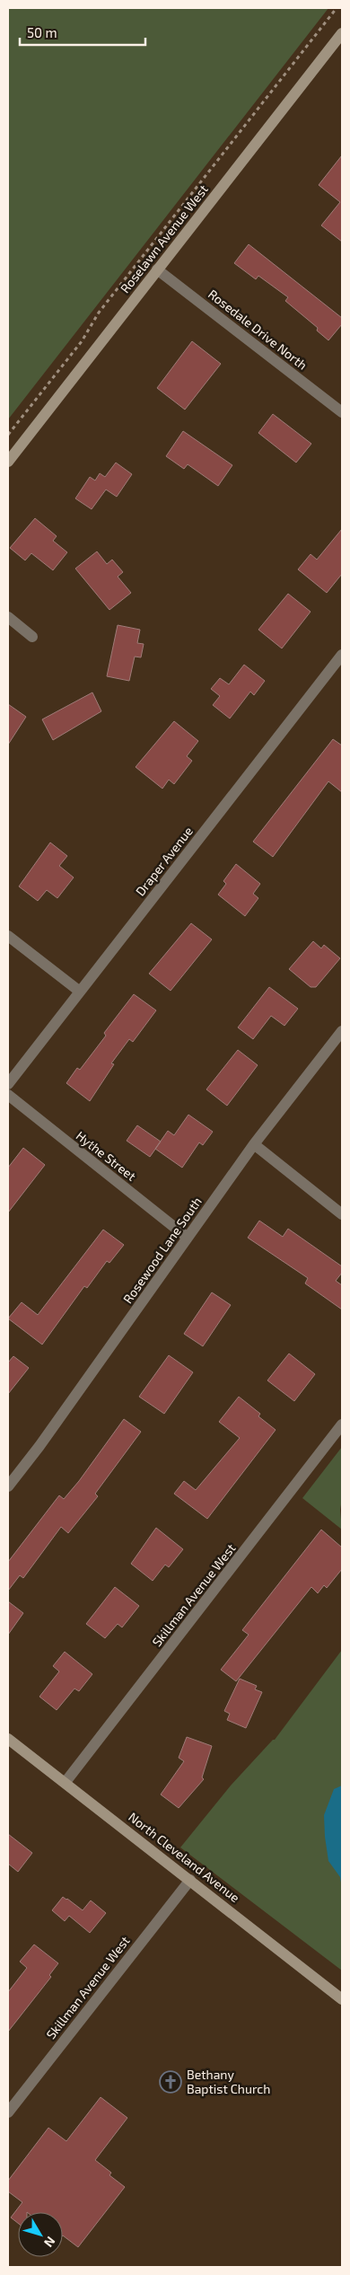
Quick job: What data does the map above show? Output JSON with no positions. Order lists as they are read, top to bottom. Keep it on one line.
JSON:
{"streets":{"street":["Roselawn Avenue West","Rosedale Drive North","Draper Avenue","Hythe Street","Rosewood Lane South","Skillman Avenue West","North Cleveland Avenue"]},"crossings":[["Roselawn Avenue West","Rosedale Drive North"],["Hythe Street","Rosewood Lane South"],["Skillman Avenue West","North Cleveland Avenue"]],"places":{"church":["Bethany Baptist Church"]},"scale_bar":"50 m","north":"bottom right"}
